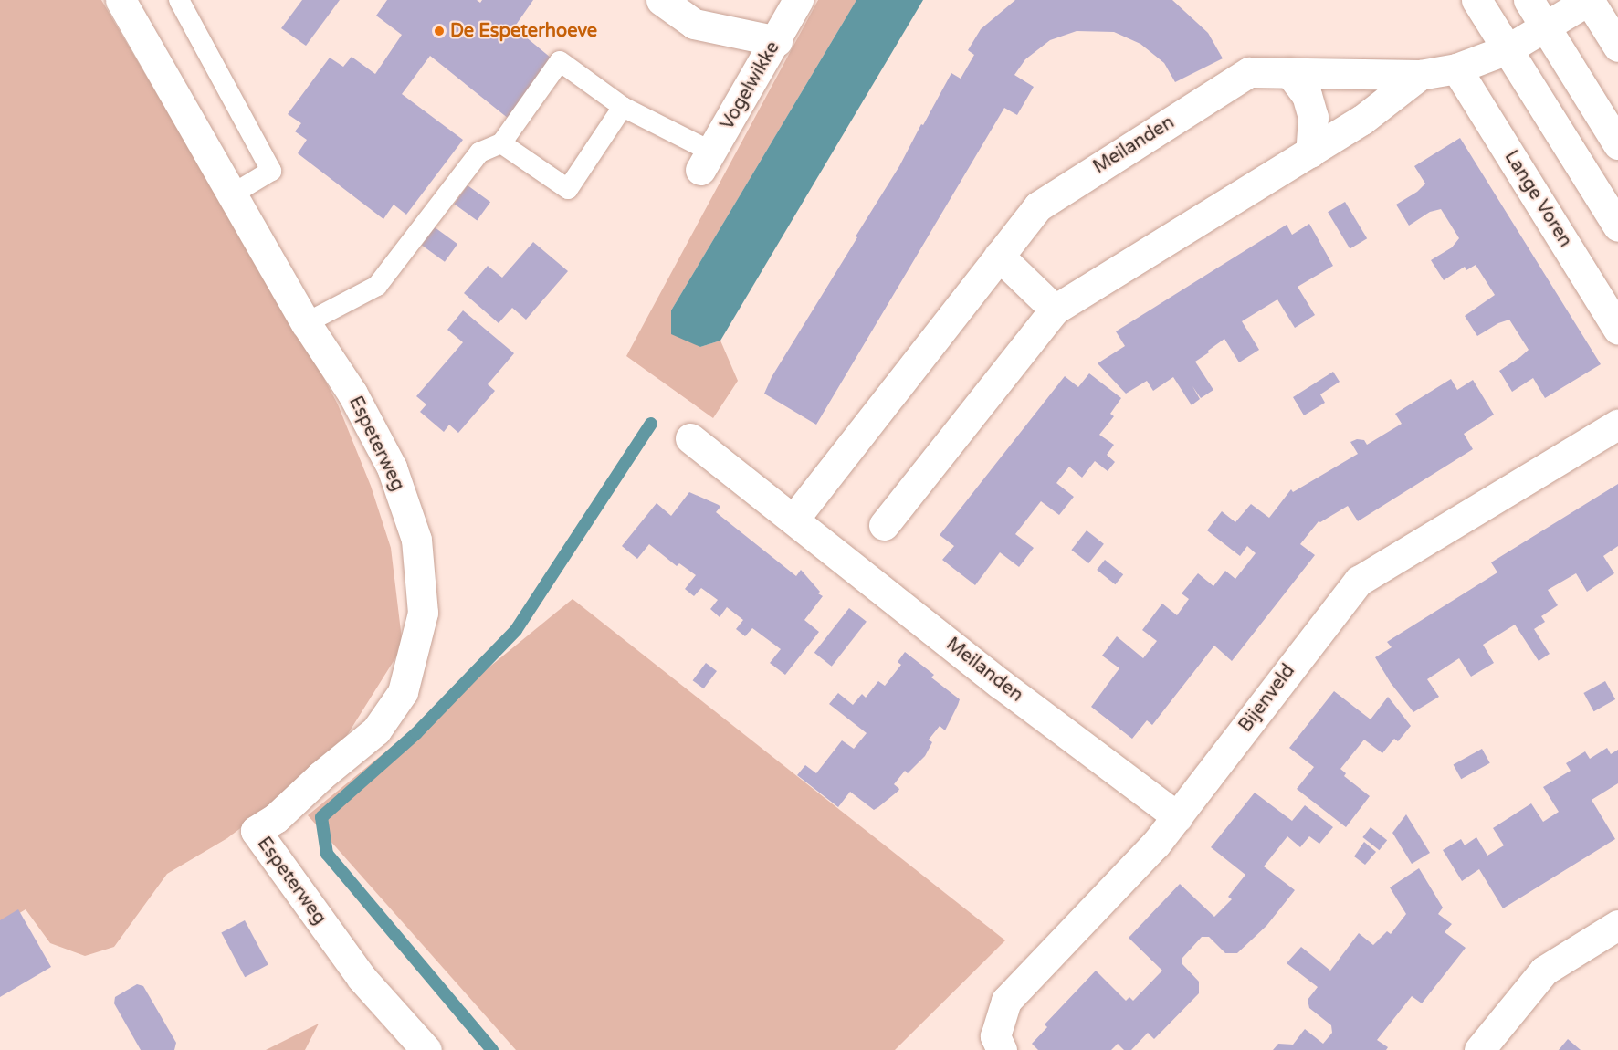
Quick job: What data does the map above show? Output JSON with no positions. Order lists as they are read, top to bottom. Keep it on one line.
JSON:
{"streets":{"street":["Vogelwikke","Meilanden","Lange Voren","Espeterweg","Bijenveld"]},"crossings":[["Meilanden","Lange Voren"],["Meilanden","Bijenveld"]],"places":["De Espeterhoeve"]}
